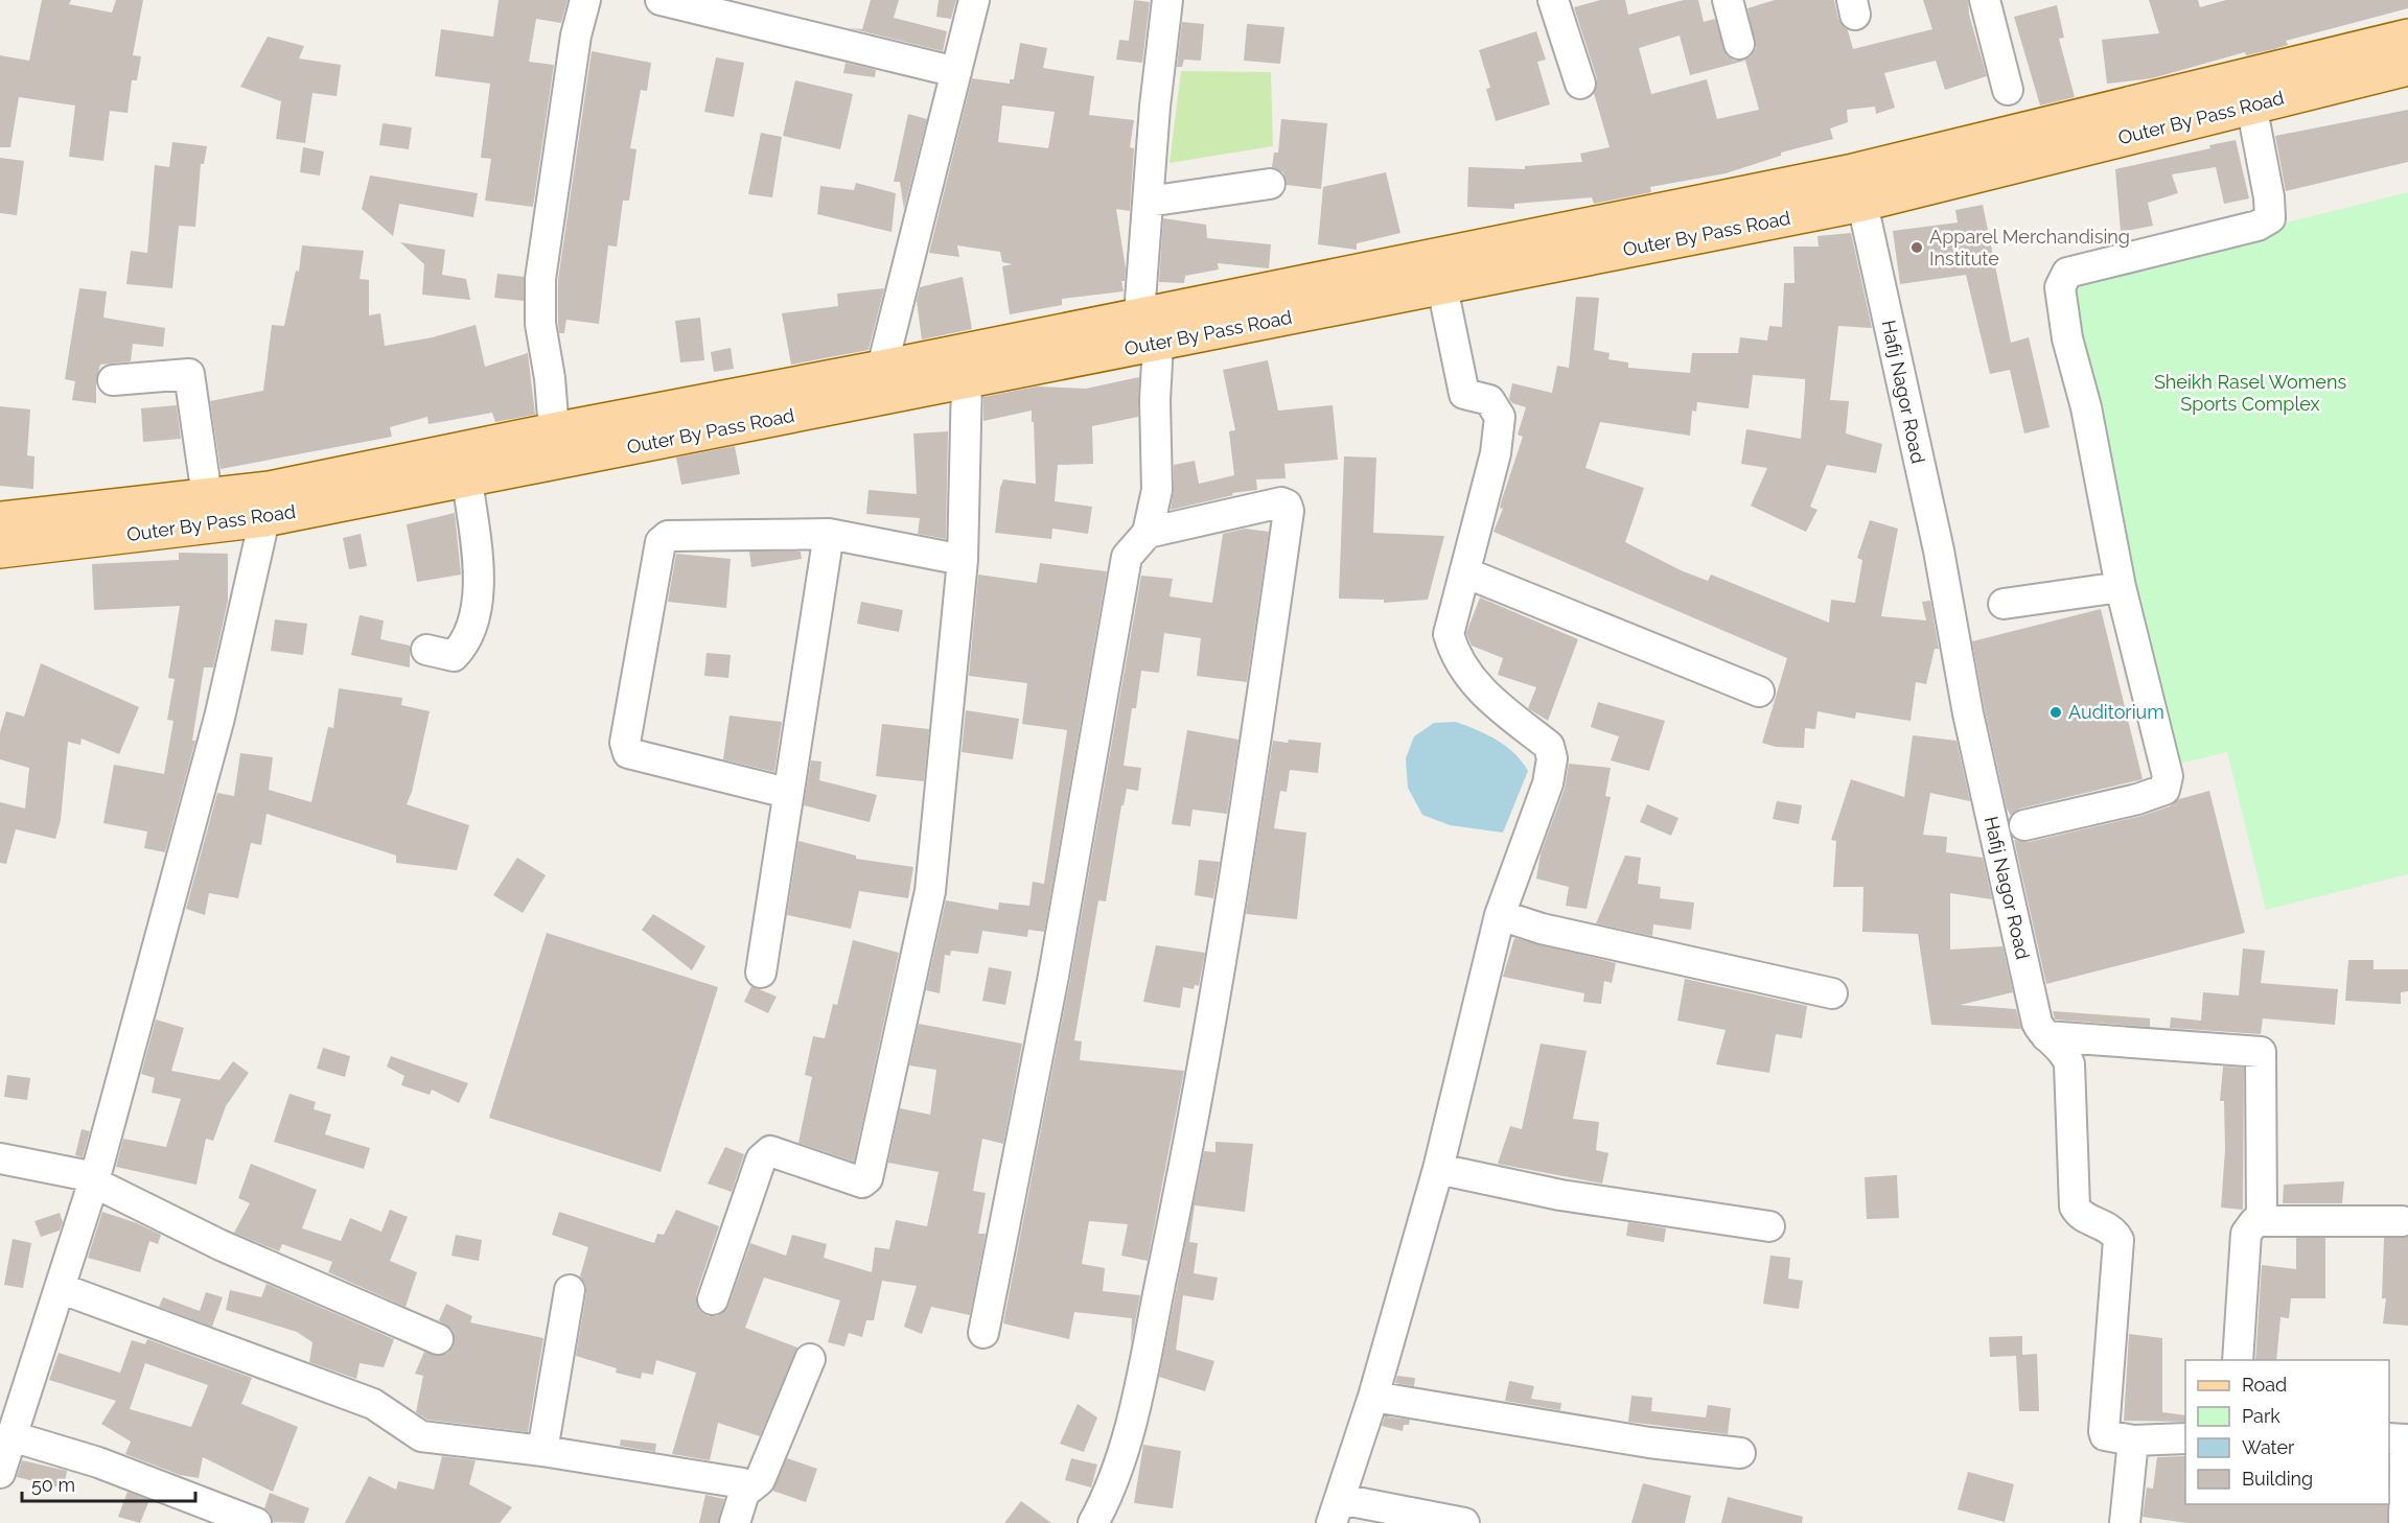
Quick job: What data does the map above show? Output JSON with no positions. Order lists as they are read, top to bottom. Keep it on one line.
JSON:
{"streets":{"main road":["Outer By Pass Road"],"street":["Hafij Nagor Road"]},"crossings":[["Outer By Pass Road","Hafij Nagor Road"]],"parks":["Sheikh Rasel Womens Sports Complex"],"places":["Apparel Merchandising Institute","Auditorium"],"legend":["Road","Park","Water","Building"],"scale_bar":"50 m"}
